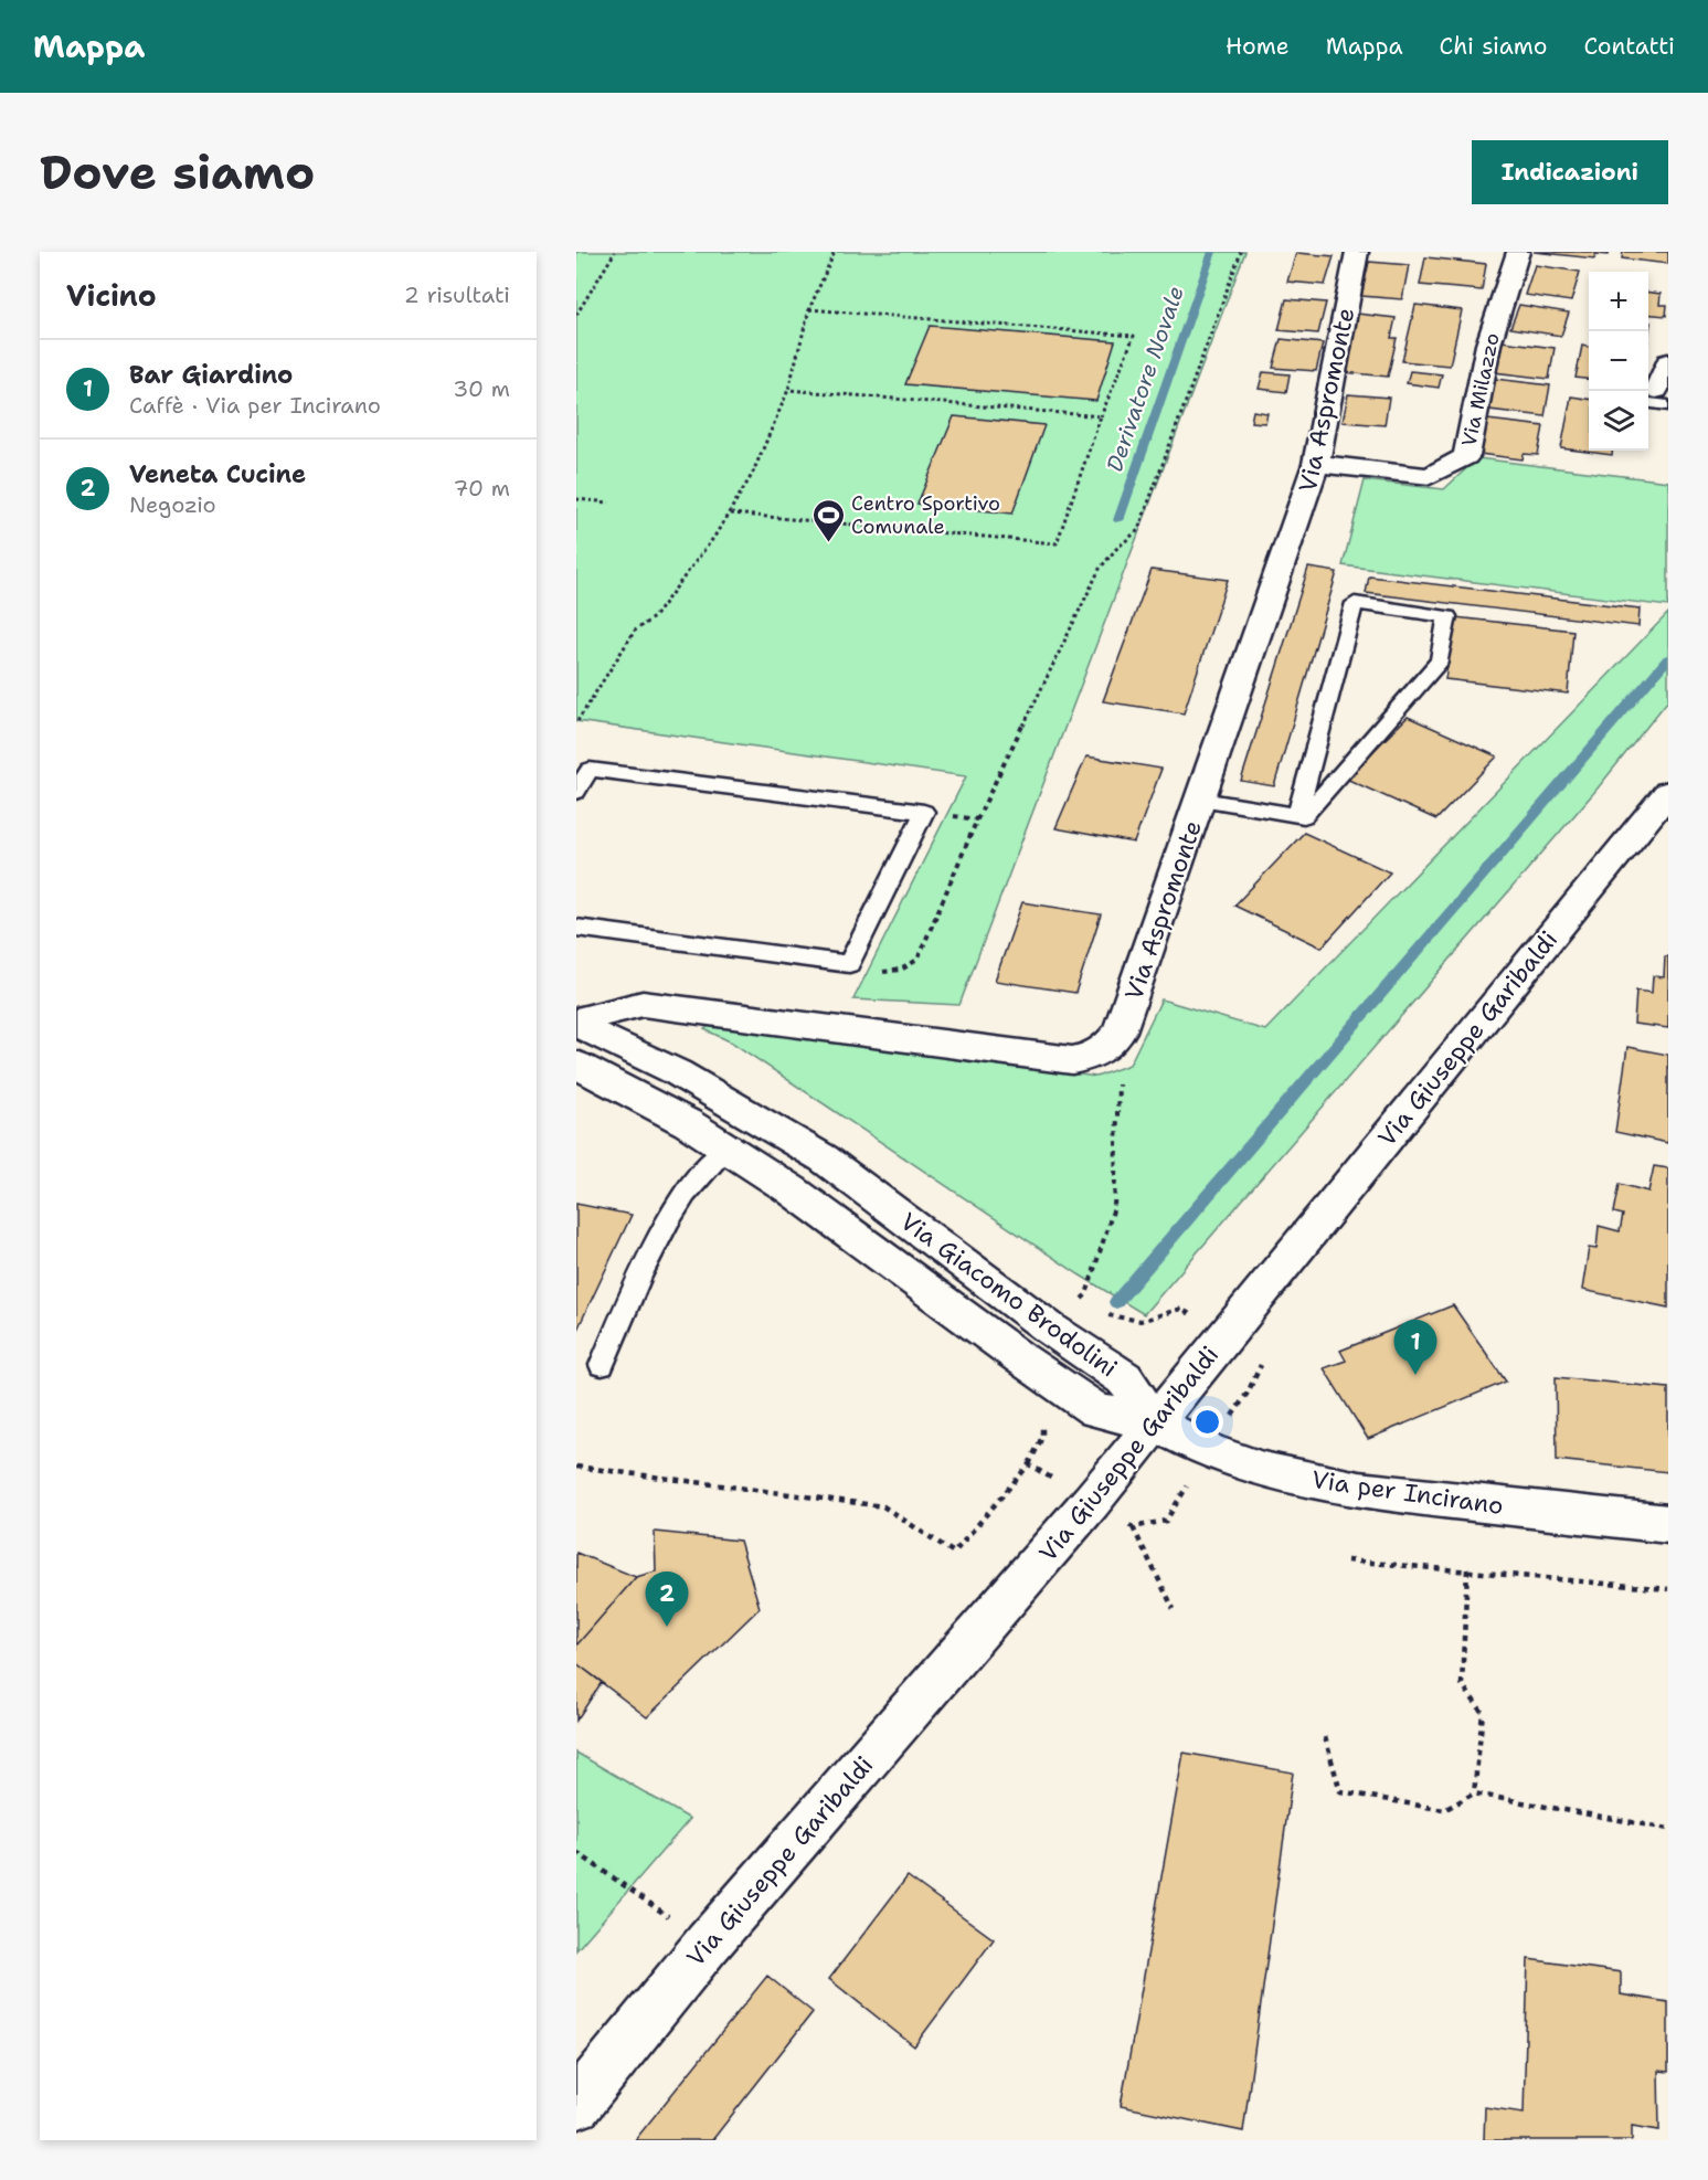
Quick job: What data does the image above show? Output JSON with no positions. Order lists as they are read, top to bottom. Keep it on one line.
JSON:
{"streets":{"street":["Via Milazzo","Via Aspromonte","Via Giuseppe Garibaldi","Via Giacomo Brodolini","Via per Incirano"]},"crossings":[["Via Milazzo","Via Aspromonte"],["Via Aspromonte","Via Giacomo Brodolini"],["Via Giuseppe Garibaldi","Via Giacomo Brodolini"],["Via Giuseppe Garibaldi","Via per Incirano"],["Via Giacomo Brodolini","Via per Incirano"]],"water":["Derivatore Novale"],"places":{"sports":["Centro Sportivo Comunale"]},"page":{"header":"Mappa","nav":["Home","Mappa","Chi siamo","Contatti"],"buttons":"Indicazioni","title":"Dove siamo","heading":["Vicino","2 risultati"],"map_buttons":["+","−"],"list":[{"mark":"1","name":"Bar Giardino","note":"Caffè · Via per Incirano","value":"30 m"},{"mark":"2","name":"Veneta Cucine","note":"Negozio","value":"70 m"}],"pins":["1","2"]}}
